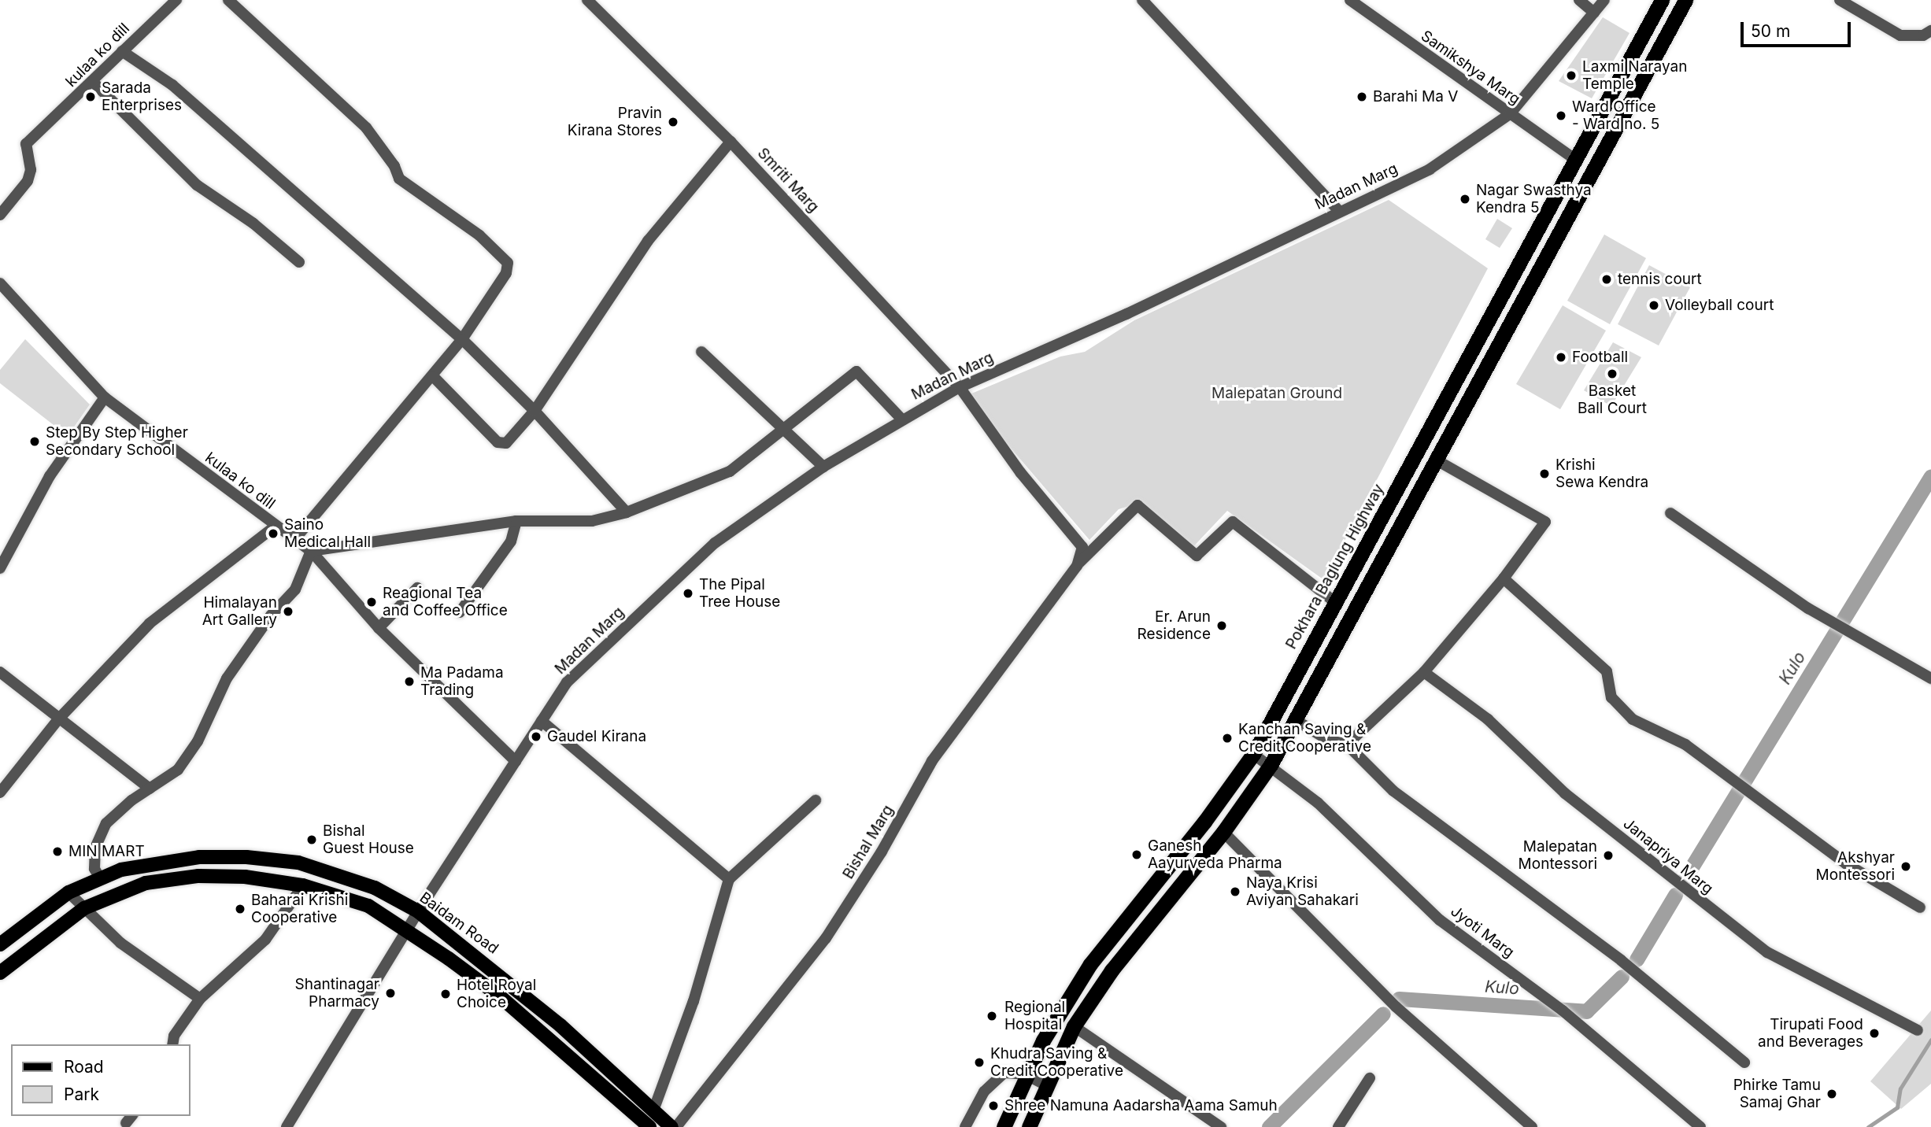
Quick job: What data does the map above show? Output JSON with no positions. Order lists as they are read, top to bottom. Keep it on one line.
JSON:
{"streets":{"highway":["Pokhara Baglung Highway"],"main road":["Baidam Road"],"street":["kulaa ko dill","Samikshya Marg","Smriti Marg","Madan Marg","Bishal Marg","Janapriya Marg","Jyoti Marg"]},"crossings":[["Samikshya Marg","Madan Marg"],["Samikshya Marg","Pokhara Baglung Highway"],["Smriti Marg","Madan Marg"],["Smriti Marg","Bishal Marg"],["Madan Marg","Baidam Road"],["Pokhara Baglung Highway","Bishal Marg"],["Pokhara Baglung Highway","Jyoti Marg"]],"water":["Kulo"],"parks":["Malepatan Ground"],"places":["Laxmi Narayan Temple","Sarada Enterprises","Barahi Ma V","Ward Office - Ward no. 5","Pravin Kirana Stores","Nagar Swasthya Kendra 5","tennis court","Volleyball court","Football","Basket Ball Court","Step By Step Higher Secondary School","Krishi Sewa Kendra","Saino Medical Hall","The Pipal Tree House","Reagional Tea and Coffee Office","Himalayan Art Gallery","Er. Arun Residence","Ma Padama Trading","Gaudel Kirana","Kanchan Saving & Credit Cooperative","Bishal Guest House","MIN MART","Ganesh Aayurveda Pharma","Malepatan Montessori","Akshyar Montessori","Naya Krisi Aviyan Sahakari","Baharai Krishi Cooperative","Shantinagar Pharmacy","Hotel Royal Choice","Regional Hospital","Tirupati Food and Beverages","Khudra Saving & Credit Cooperative","Phirke Tamu Samaj Ghar","Shree Namuna Aadarsha Aama Samuh"],"legend":["Road","Park"],"scale_bar":"50 m"}
